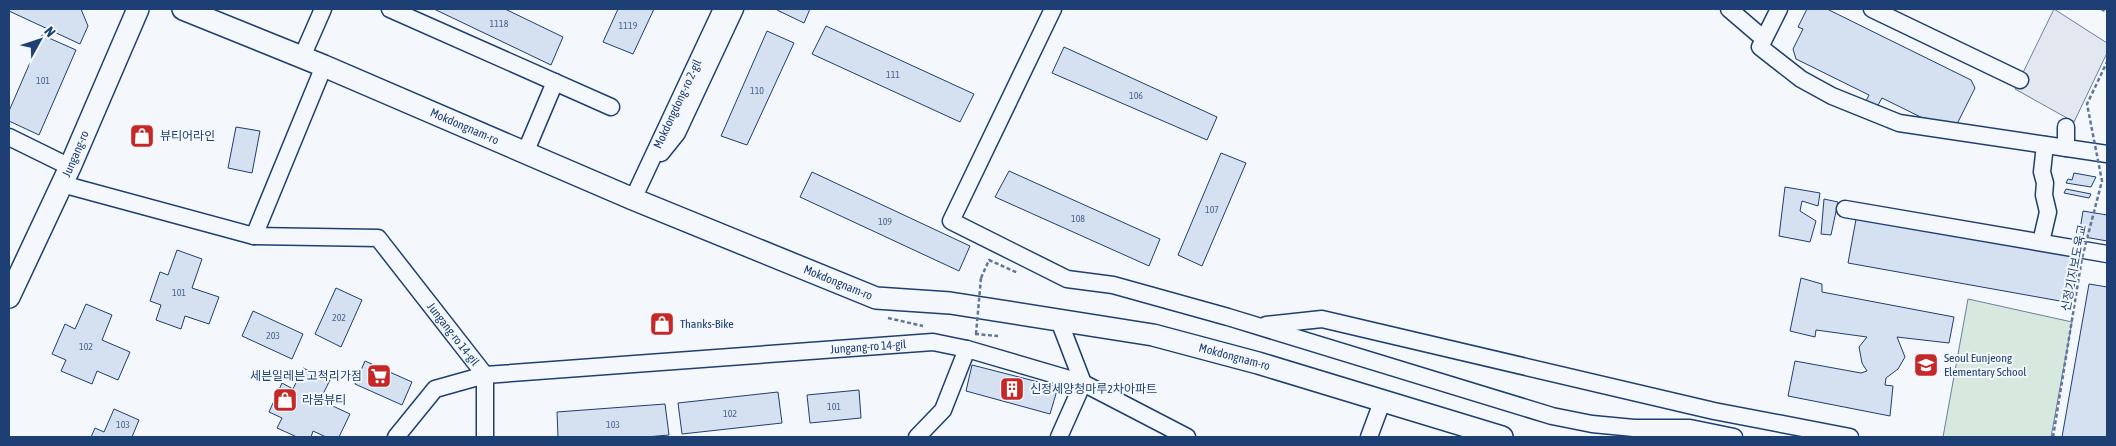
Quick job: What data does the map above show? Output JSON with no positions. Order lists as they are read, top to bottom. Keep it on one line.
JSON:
{"streets":{"main road":["Mokdongnam-ro","Jungang-ro"],"street":["Mokdongdong-ro 2-gil","Jungang-ro 14-gil"],"path":["신정기지보도육교"]},"crossings":[["Mokdongdong-ro 2-gil","Mokdongnam-ro"],["Jungang-ro","Jungang-ro 14-gil"]],"places":{"shop":["뷰티어라인","Thanks-Bike","라붐뷰티"],"school or university":["Seoul Eunjeong Elementary School"],"supermarket":["세븐일레븐 고척리가점"],"building":["신정세양청마루2차아파트"]},"house_numbers":["1118","1119","111","101","110","106","107","108","109","101","202","203","102","101","102","103","103"],"north":"top right"}
